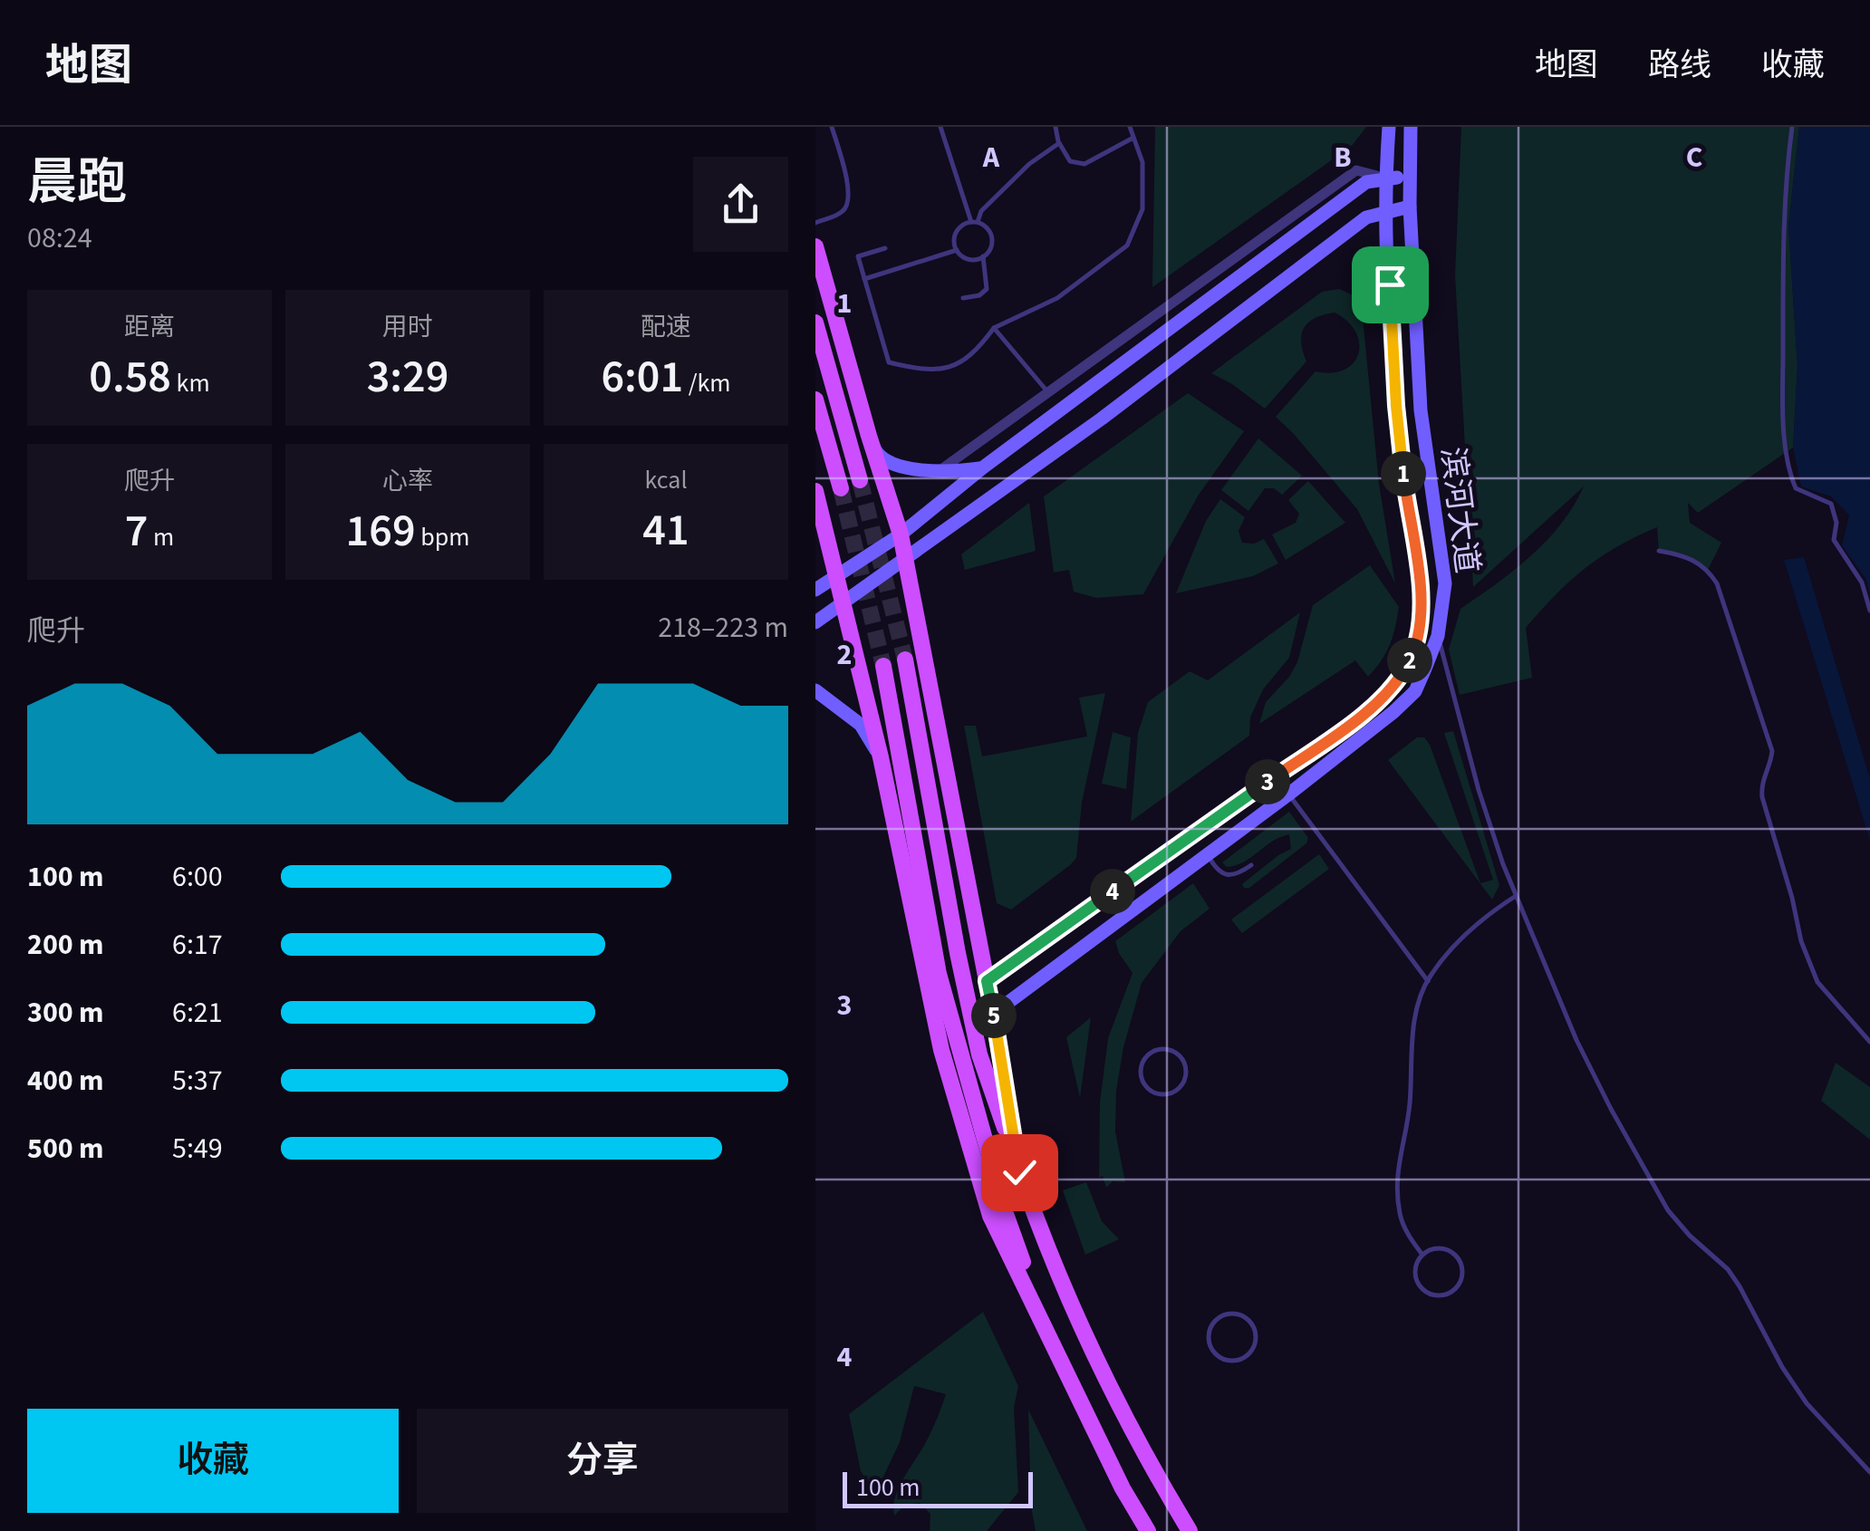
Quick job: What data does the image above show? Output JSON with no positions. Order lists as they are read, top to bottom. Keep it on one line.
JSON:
{"streets":{"street":["滨河大道"]},"scale_bar":"100 m","page":{"header":"地图","nav":["地图","路线","收藏"],"heading":["晨跑","08:24"],"stats":[["距离","0.58 km"],["用时","3:29"],["配速","6:01 /km"],["爬升","7 m"],["心率","169 bpm"],["kcal","41"]],"pins":["1","2","3","4","5"],"chart":["爬升","218–223 m"],"list":[{"name":"100 m","note":"6:00"},{"name":"200 m","note":"6:17"},{"name":"300 m","note":"6:21"},{"name":"400 m","note":"5:37"},{"name":"500 m","note":"5:49"}],"buttons":["收藏","分享"],"scale":"100 m"},"grid":{"columns":["A","B","C"],"rows":["1","2","3","4"]}}
